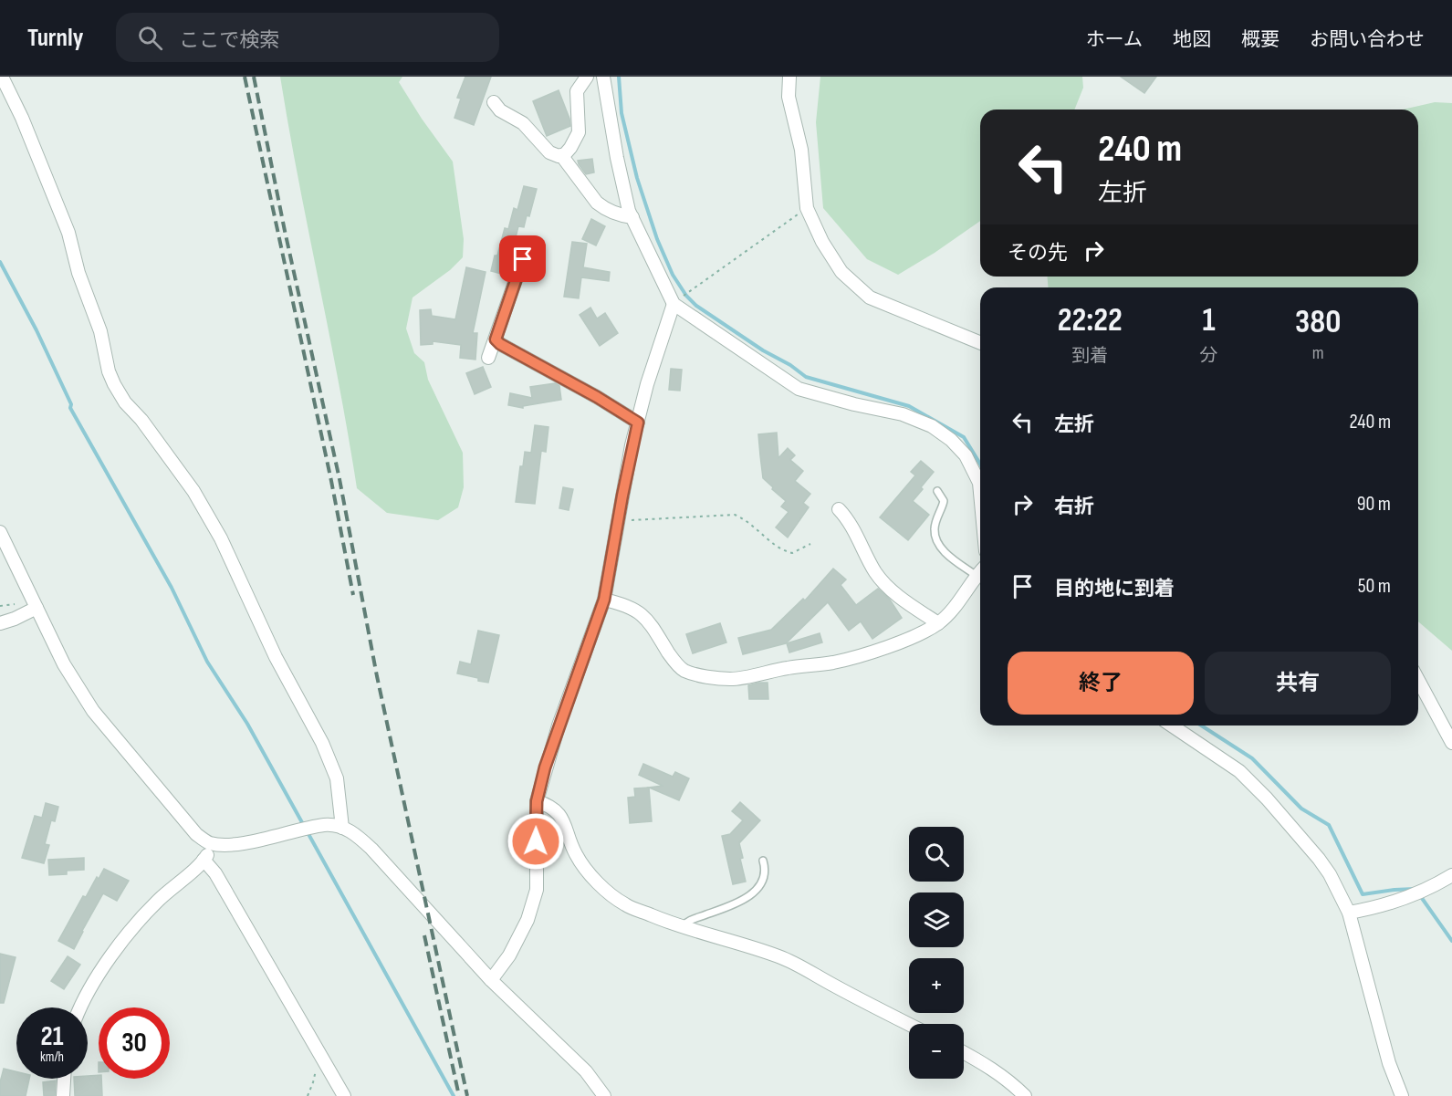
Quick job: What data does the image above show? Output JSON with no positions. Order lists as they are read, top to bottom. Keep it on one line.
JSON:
{"page":{"header":"Turnly","search":"ここで検索","nav":["ホーム","地図","概要","お問い合わせ"],"turn":["240 m","左折"],"then":"その先","eta":["22:22","到着","1","分","380","m"],"list":[{"name":"左折","value":"240 m"},{"name":"右折","value":"90 m"},{"name":"目的地に到着","value":"50 m"}],"buttons":["終了","共有"],"map_buttons":["+","−"],"speed":"21 km/h","limit":"30"}}
